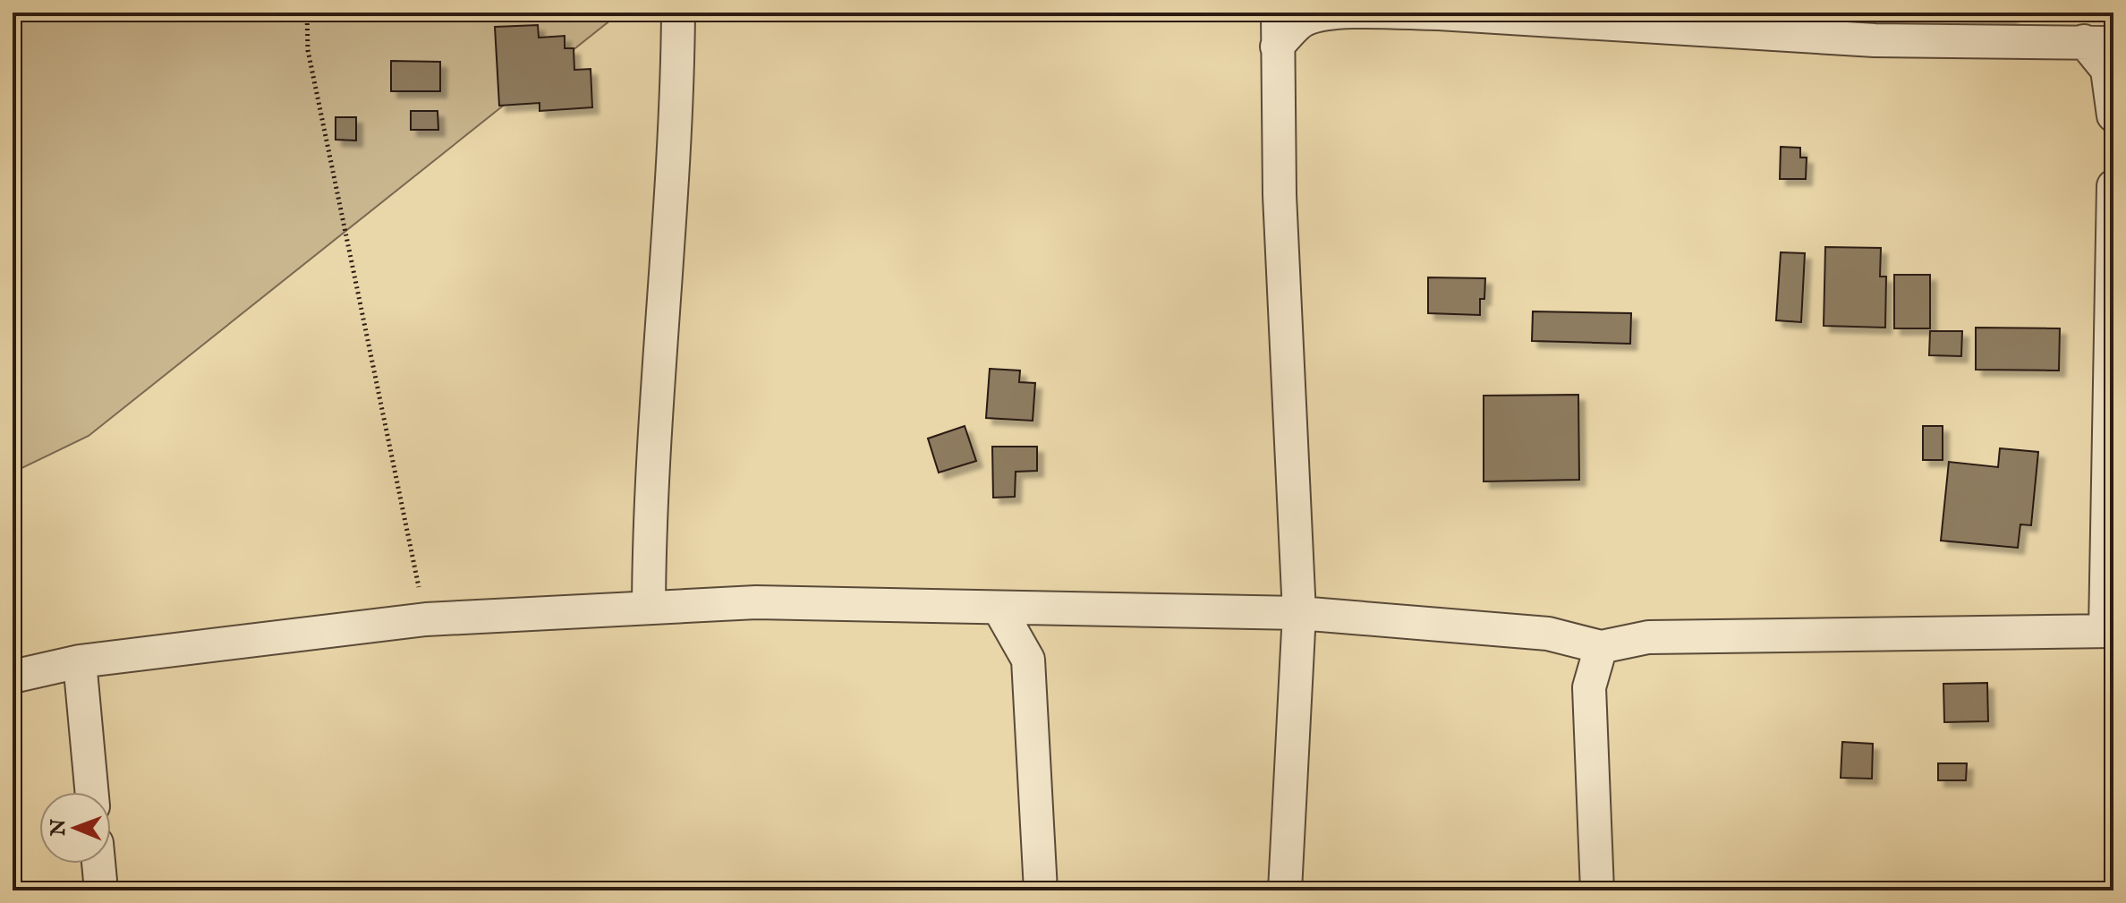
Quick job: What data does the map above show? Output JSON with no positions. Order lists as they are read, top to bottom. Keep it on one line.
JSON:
{"north":"left"}
